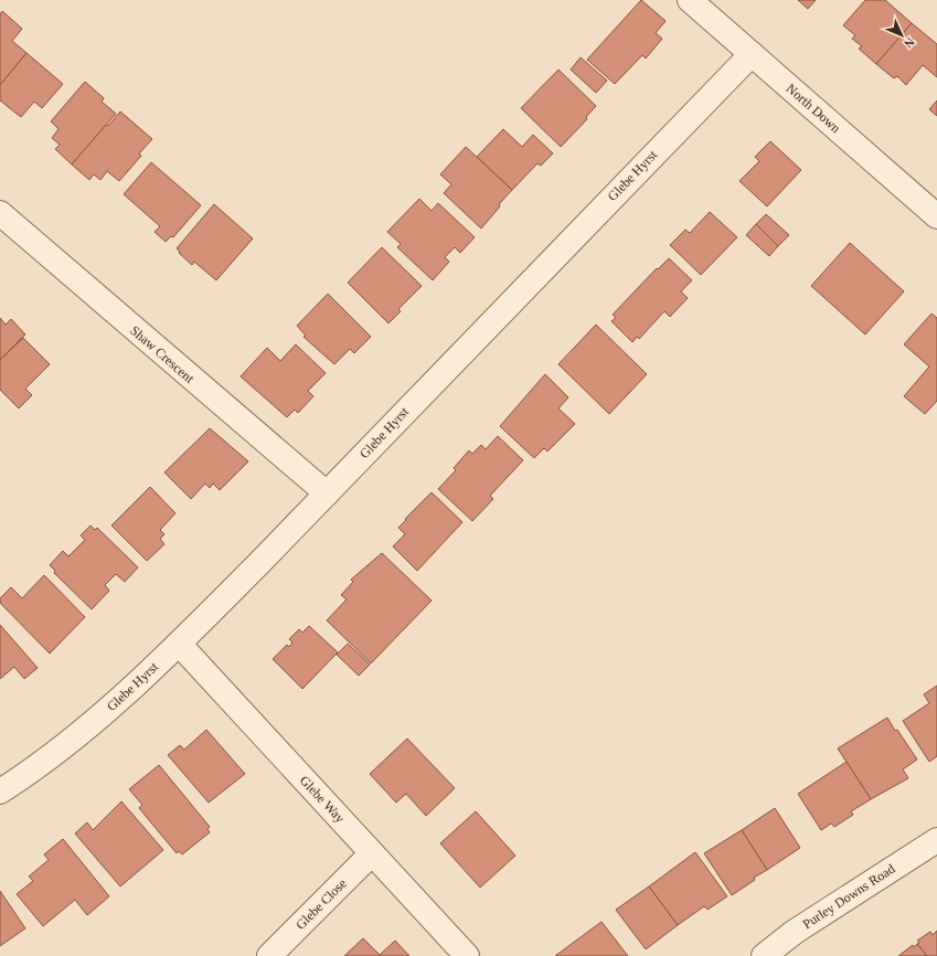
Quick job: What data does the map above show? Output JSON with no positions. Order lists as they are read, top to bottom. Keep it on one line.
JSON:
{"streets":{"street":["North Down","Glebe Hyrst","Shaw Crescent","Glebe Way","Purley Downs Road","Glebe Close"]},"crossings":[["North Down","Glebe Hyrst"],["Glebe Hyrst","Shaw Crescent"],["Glebe Hyrst","Glebe Way"],["Glebe Way","Glebe Close"]],"north":"bottom right"}
